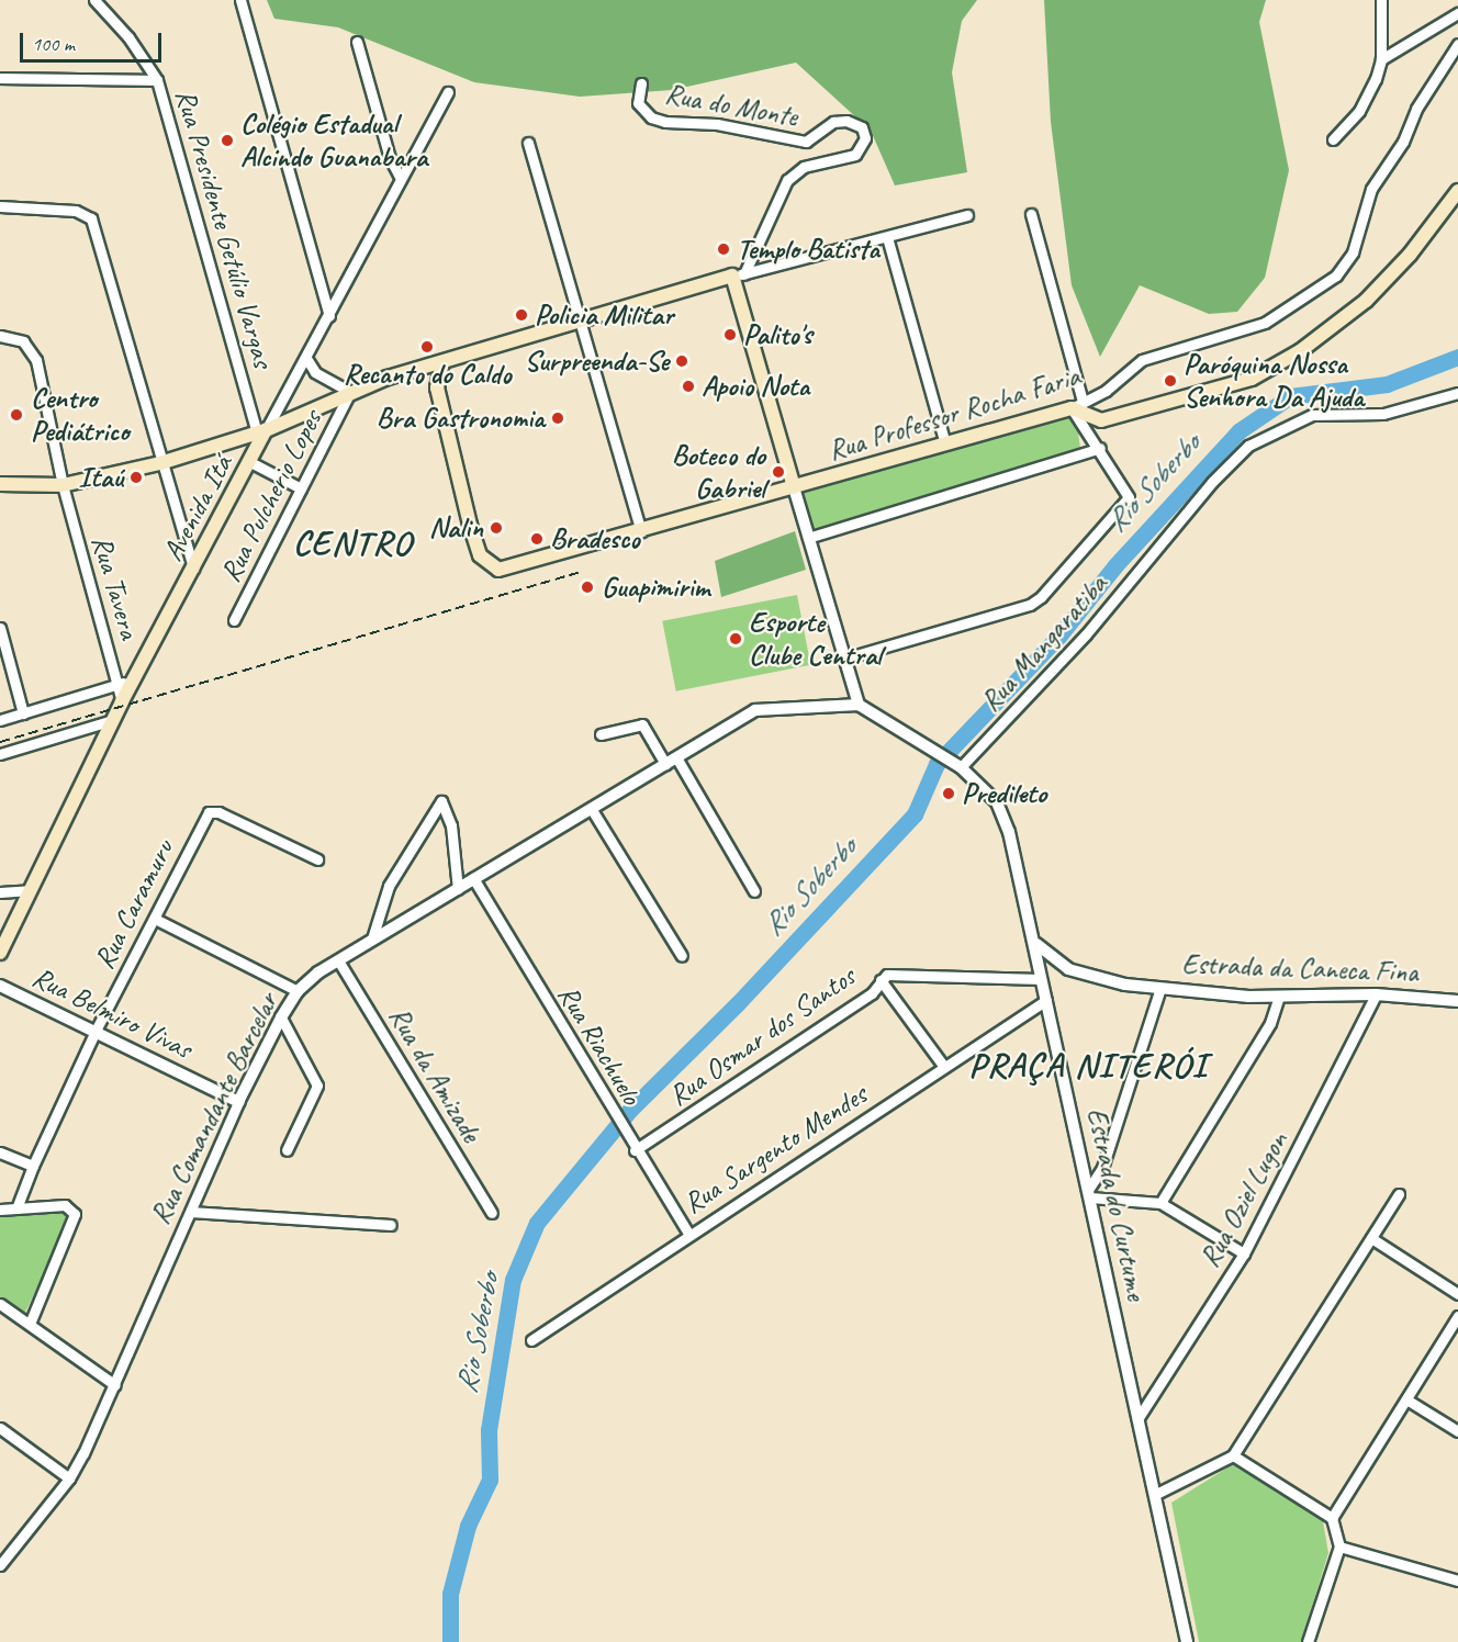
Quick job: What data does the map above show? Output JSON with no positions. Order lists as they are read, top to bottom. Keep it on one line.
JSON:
{"streets":{"main road":["Rua Professor Rocha Faria","Avenida Itá"],"street":["Rua do Monte","Rua Presidente Getúlio Vargas","Rua Pulcherio Lopes","Rua Tavera","Rua Mangaratiba","Rua Caramuru","Estrada da Caneca Fina","Rua Belmiro Vivas","Rua Osmar dos Santos","Rua Riachuelo","Rua da Amizade","Rua Comandante Barcelar","Rua Sargento Mendes","Rua Oziel Lugon","Estrada do Curtume"]},"crossings":[["Rua Presidente Getúlio Vargas","Avenida Itá"],["Avenida Itá","Rua Tavera"],["Rua Mangaratiba","Estrada da Caneca Fina"],["Rua Caramuru","Rua Belmiro Vivas"],["Estrada da Caneca Fina","Rua Oziel Lugon"],["Estrada da Caneca Fina","Estrada do Curtume"],["Rua Belmiro Vivas","Rua Comandante Barcelar"],["Rua Osmar dos Santos","Rua Riachuelo"],["Rua Riachuelo","Rua Comandante Barcelar"],["Rua Riachuelo","Rua Sargento Mendes"],["Rua da Amizade","Rua Comandante Barcelar"],["Rua Sargento Mendes","Estrada do Curtume"],["Rua Oziel Lugon","Estrada do Curtume"]],"districts":["CENTRO","PRAÇA NITERÓI"],"water":["Rio Soberbo"],"places":["Colégio Estadual Alcindo Guanabara","Templo Batista","Policia Militar","Palito's","Recanto do Caldo","Surpreenda-Se","Paróquina Nossa Senhora Da Ajuda","Apoio Nota","Centro Pediátrico","Bra Gastronomia","Boteco do Gabriel","Itaú","Nalin","Bradesco","Guapimirim","Esporte Clube Central","Predileto"],"scale_bar":"100 m"}
